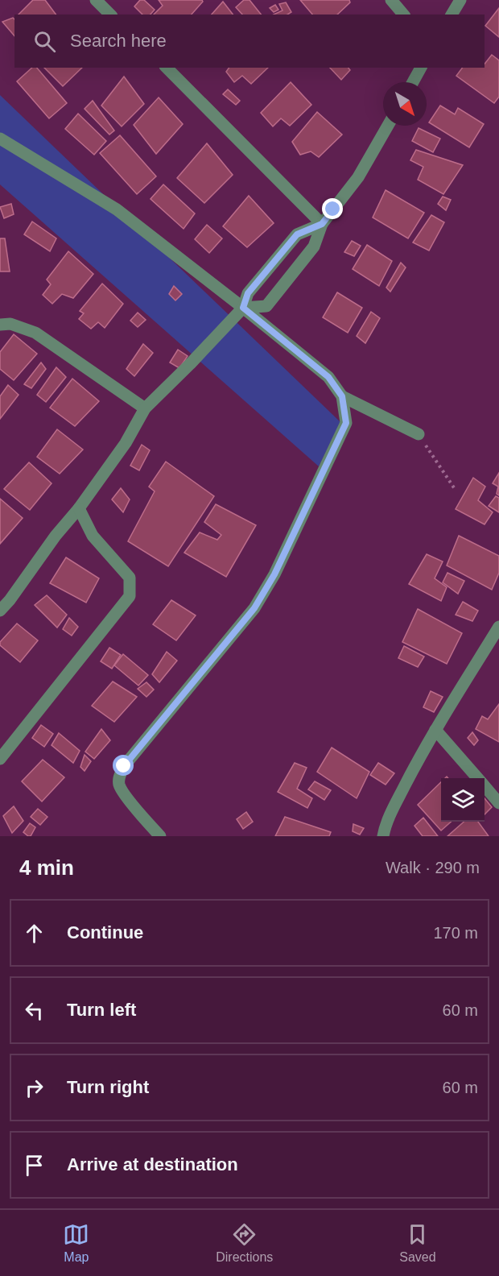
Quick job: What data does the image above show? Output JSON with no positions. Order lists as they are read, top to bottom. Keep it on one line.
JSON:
{"north":"bottom right","page":{"search":"Search here","heading":["4 min","Walk · 290 m"],"list":[["Continue","170 m"],["Turn left","60 m"],["Turn right","60 m"],"Arrive at destination"],"nav":["Map","Directions","Saved"]}}
